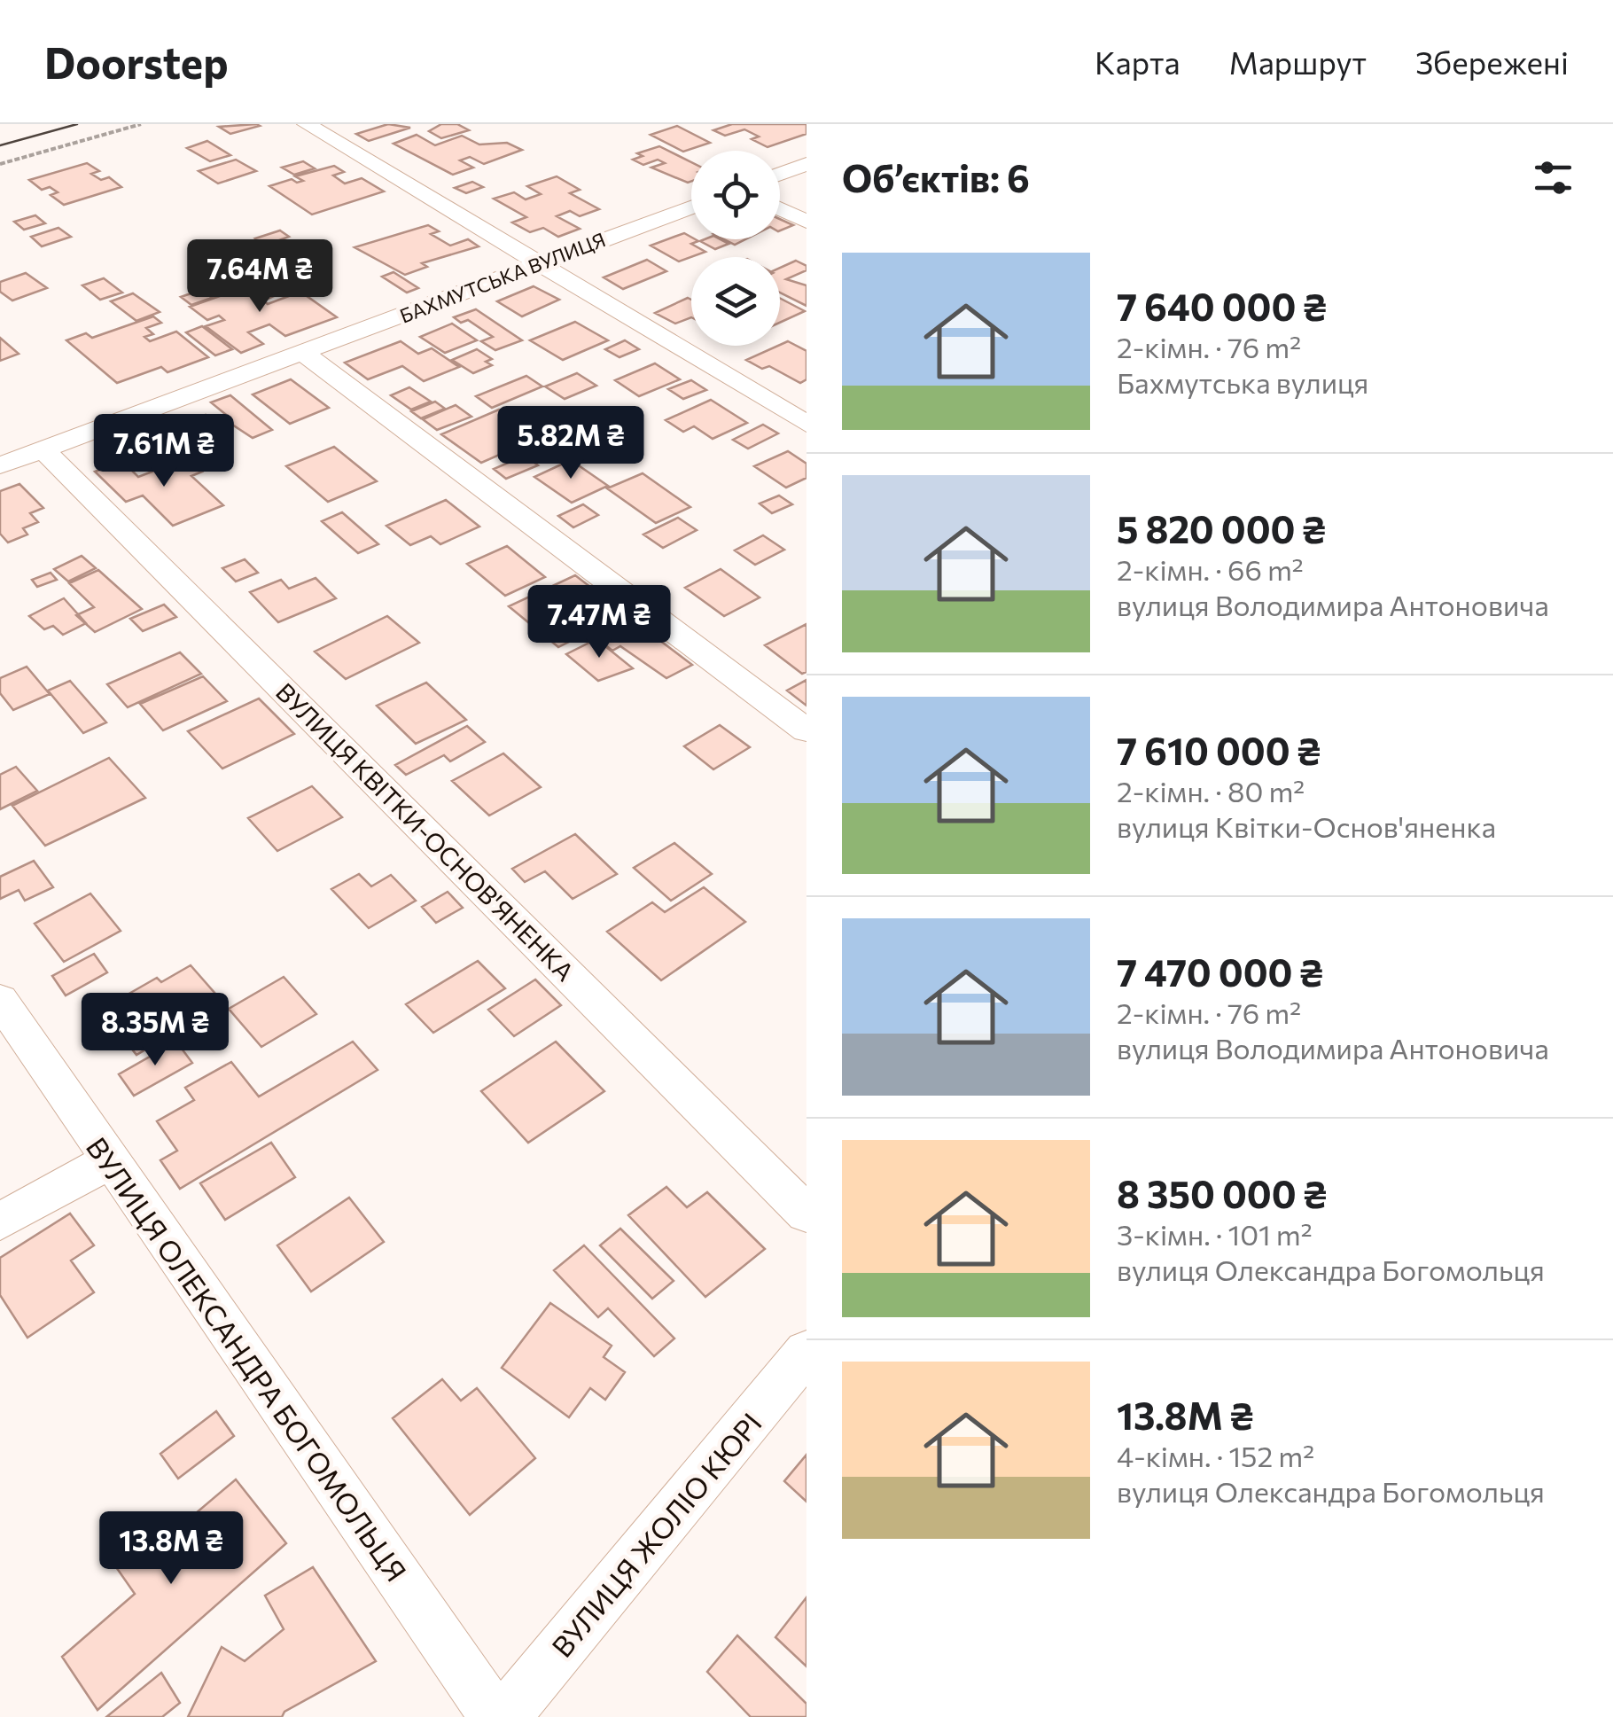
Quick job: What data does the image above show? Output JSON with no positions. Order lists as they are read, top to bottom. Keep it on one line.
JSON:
{"streets":{"street":["БАХМУТСЬКА ВУЛИЦЯ","ВУЛИЦЯ КВІТКИ-ОСНОВ'ЯНЕНКА","ВУЛИЦЯ ОЛЕКСАНДРА БОГОМОЛЬЦЯ","ВУЛИЦЯ ЖОЛІО КЮРІ"]},"crossings":[["БАХМУТСЬКА ВУЛИЦЯ","ВУЛИЦЯ КВІТКИ-ОСНОВ'ЯНЕНКА"]],"page":{"header":"Doorstep","nav":["Карта","Маршрут","Збережені"],"heading":"Об’єктів: 6","list":[{"name":"7 640 000 ₴","note":"2-кімн. · 76 m² · Бахмутська вулиця"},{"name":"5 820 000 ₴","note":"2-кімн. · 66 m² · вулиця Володимира Антоновича"},{"name":"7 610 000 ₴","note":"2-кімн. · 80 m² · вулиця Квітки-Основ'яненка"},{"name":"7 470 000 ₴","note":"2-кімн. · 76 m² · вулиця Володимира Антоновича"},{"name":"8 350 000 ₴","note":"3-кімн. · 101 m² · вулиця Олександра Богомольця"},{"name":"13.8M ₴","note":"4-кімн. · 152 m² · вулиця Олександра Богомольця"}],"price":["7.64M ₴","5.82M ₴","7.61M ₴","7.47M ₴","8.35M ₴","13.8M ₴"]}}
